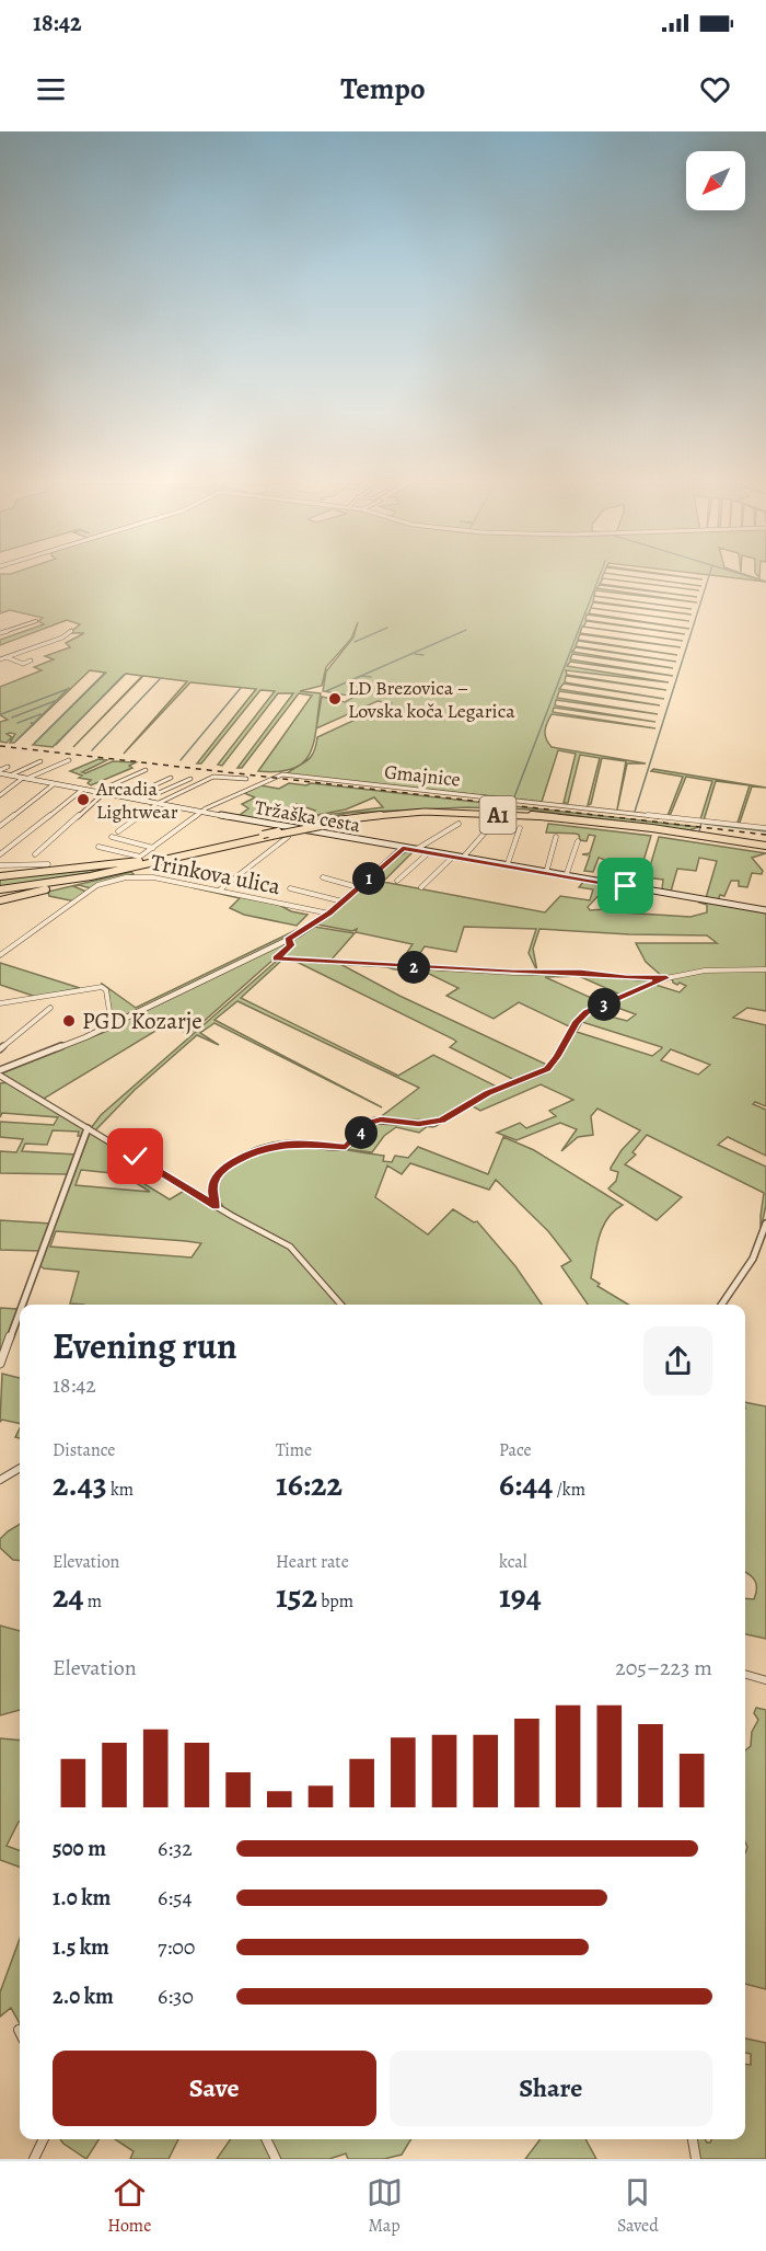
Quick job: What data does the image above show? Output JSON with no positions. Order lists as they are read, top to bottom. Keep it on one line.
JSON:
{"streets":{"highway":["A1"],"main road":["Tržaška cesta"],"street":["Gmajnice","Trinkova ulica"]},"crossings":[["Gmajnice","Tržaška cesta"]],"places":["LD Brezovica – Lovska koča Legarica","Arcadia Lightwear","PGD Kozarje"],"north":"bottom left","page":{"status":"18:42","header":"Tempo","pins":["1","2","3","4"],"heading":["Evening run","18:42"],"stats":[["Distance","2.43 km"],["Time","16:22"],["Pace","6:44 /km"],["Elevation","24 m"],["Heart rate","152 bpm"],["kcal","194"]],"chart":["Elevation","205–223 m"],"list":[{"name":"500 m","note":"6:32"},{"name":"1.0 km","note":"6:54"},{"name":"1.5 km","note":"7:00"},{"name":"2.0 km","note":"6:30"}],"buttons":["Save","Share"],"tabs":["Home","Map","Saved"]}}
